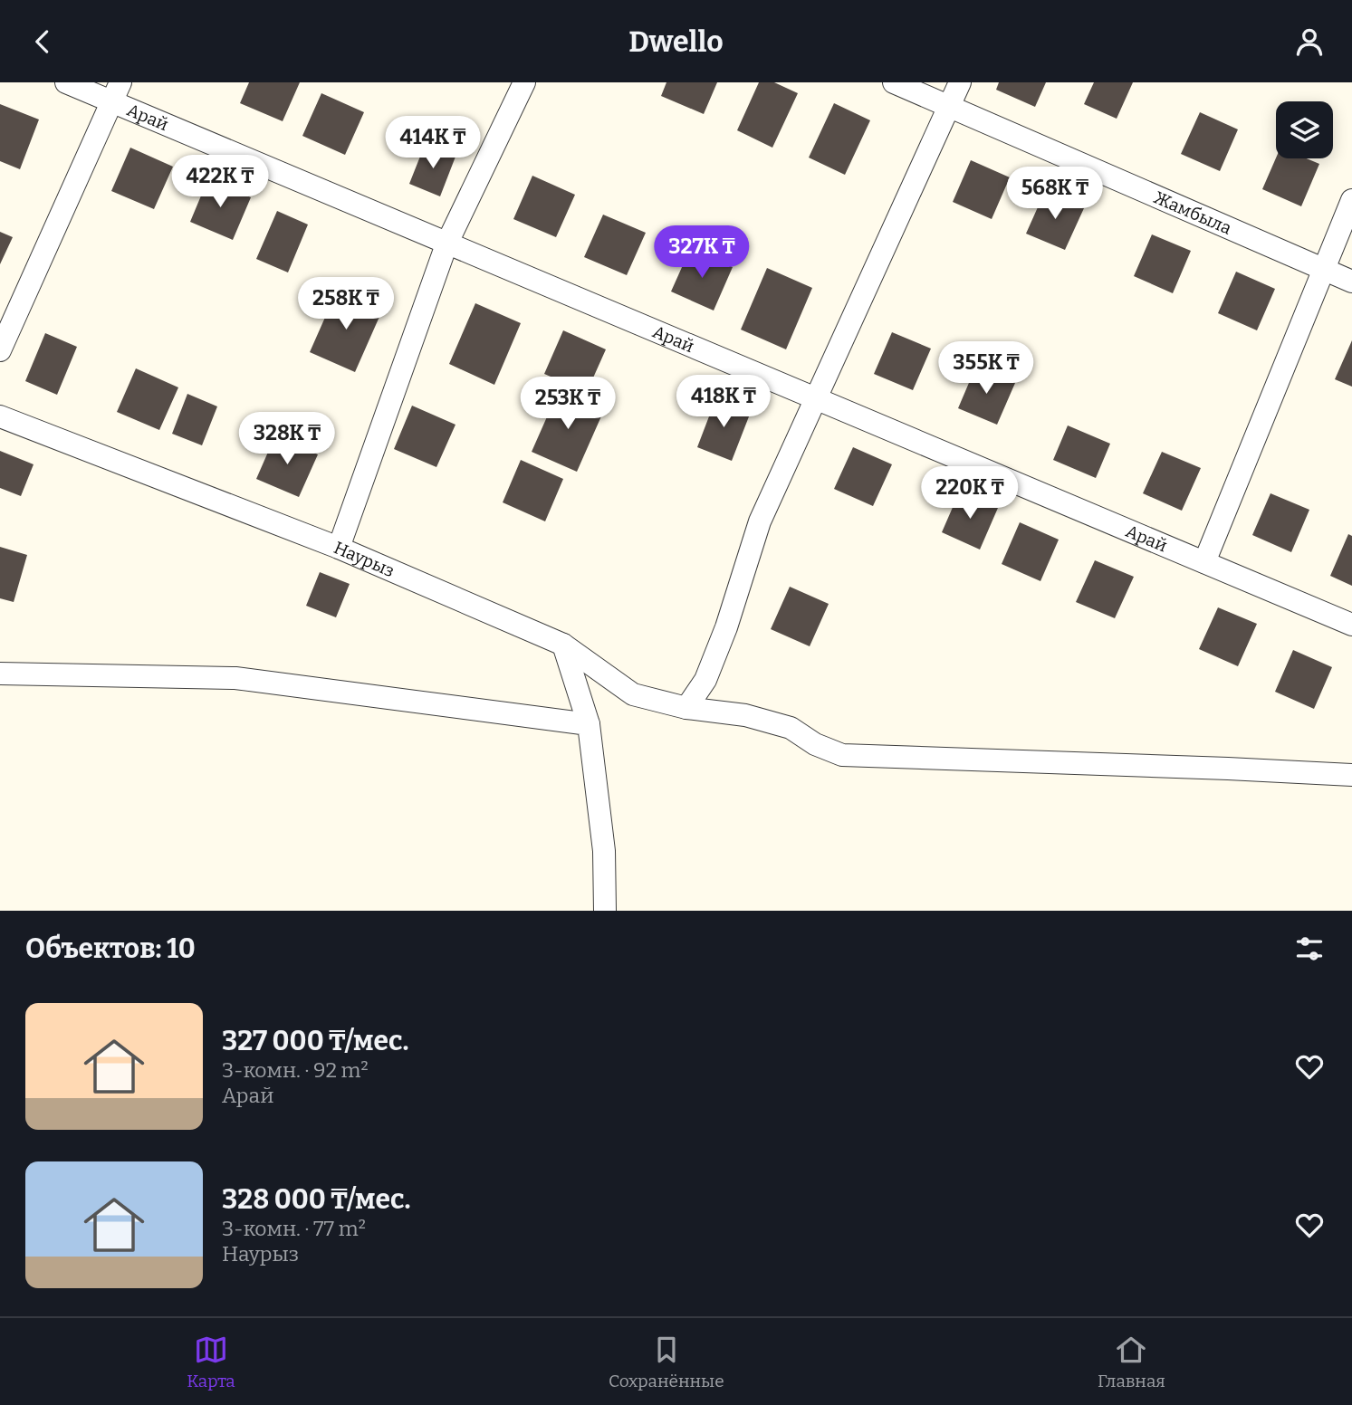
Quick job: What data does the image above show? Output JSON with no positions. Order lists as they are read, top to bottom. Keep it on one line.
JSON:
{"streets":{"street":["Арай","Жамбыла","Наурыз"]},"page":{"header":"Dwello","price":["414K ₸","422K ₸","568K ₸","327K ₸","258K ₸","355K ₸","418K ₸","253K ₸","328K ₸","220K ₸"],"heading":"Объектов: 10","list":[{"name":"327 000 ₸/мес.","note":"3-комн. · 92 m² · Арай"},{"name":"328 000 ₸/мес.","note":"3-комн. · 77 m² · Наурыз"}],"tabs":["Карта","Сохранённые","Главная"]}}
